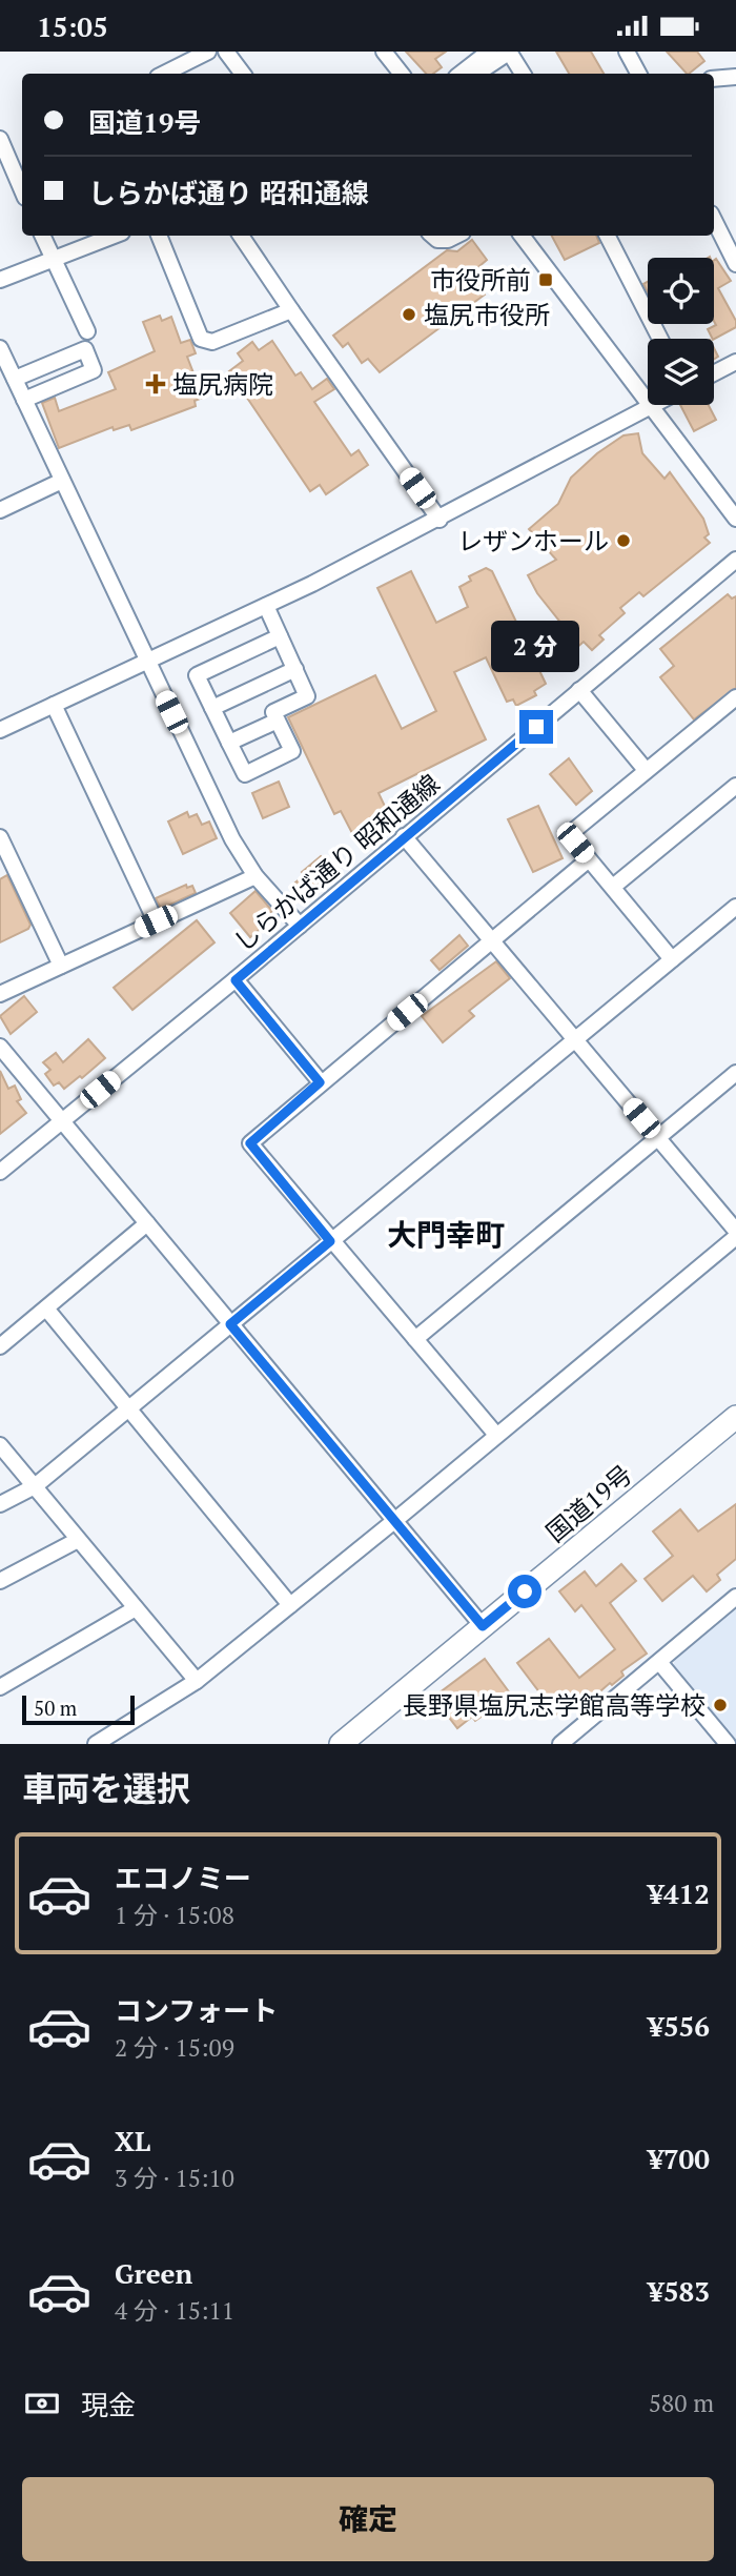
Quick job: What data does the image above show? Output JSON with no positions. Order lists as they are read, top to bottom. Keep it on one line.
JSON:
{"streets":{"highway":["国道19号"],"street":["しらかば通り 昭和通線"]},"districts":["大門幸町"],"places":{"transit":["市役所前"],"other":["塩尻市役所","レザンホール","長野県塩尻志学館高等学校"],"health":["塩尻病院"]},"scale_bar":"50 m","page":{"status":"15:05","banner":["国道19号","しらかば通り 昭和通線"],"bubble":"2 分","scale":"50 m","heading":"車両を選択","list":[{"name":"エコノミー","note":"1 分 · 15:08","value":"¥412"},{"name":"コンフォート","note":"2 分 · 15:09","value":"¥556"},{"name":"XL","note":"3 分 · 15:10","value":"¥700"},{"name":"Green","note":"4 分 · 15:11","value":"¥583"}],"pay":["現金","580 m"],"buttons":"確定"}}
